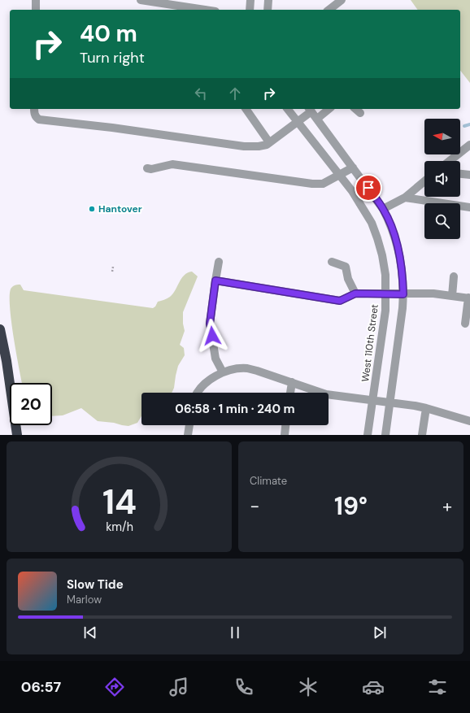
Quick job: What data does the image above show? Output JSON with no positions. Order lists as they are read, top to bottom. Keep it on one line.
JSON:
{"streets":{"street":["West 110th Street"]},"places":["Hantover"],"north":"left","page":{"turn":["40 m","Turn right"],"limit":"20","trip":"06:58 · 1 min · 240 m","tile":"Climate","heat":["−","19°","+"],"song":["Slow Tide","Marlow"],"tabs":"06:57","gauge":["14","km/h"]}}
